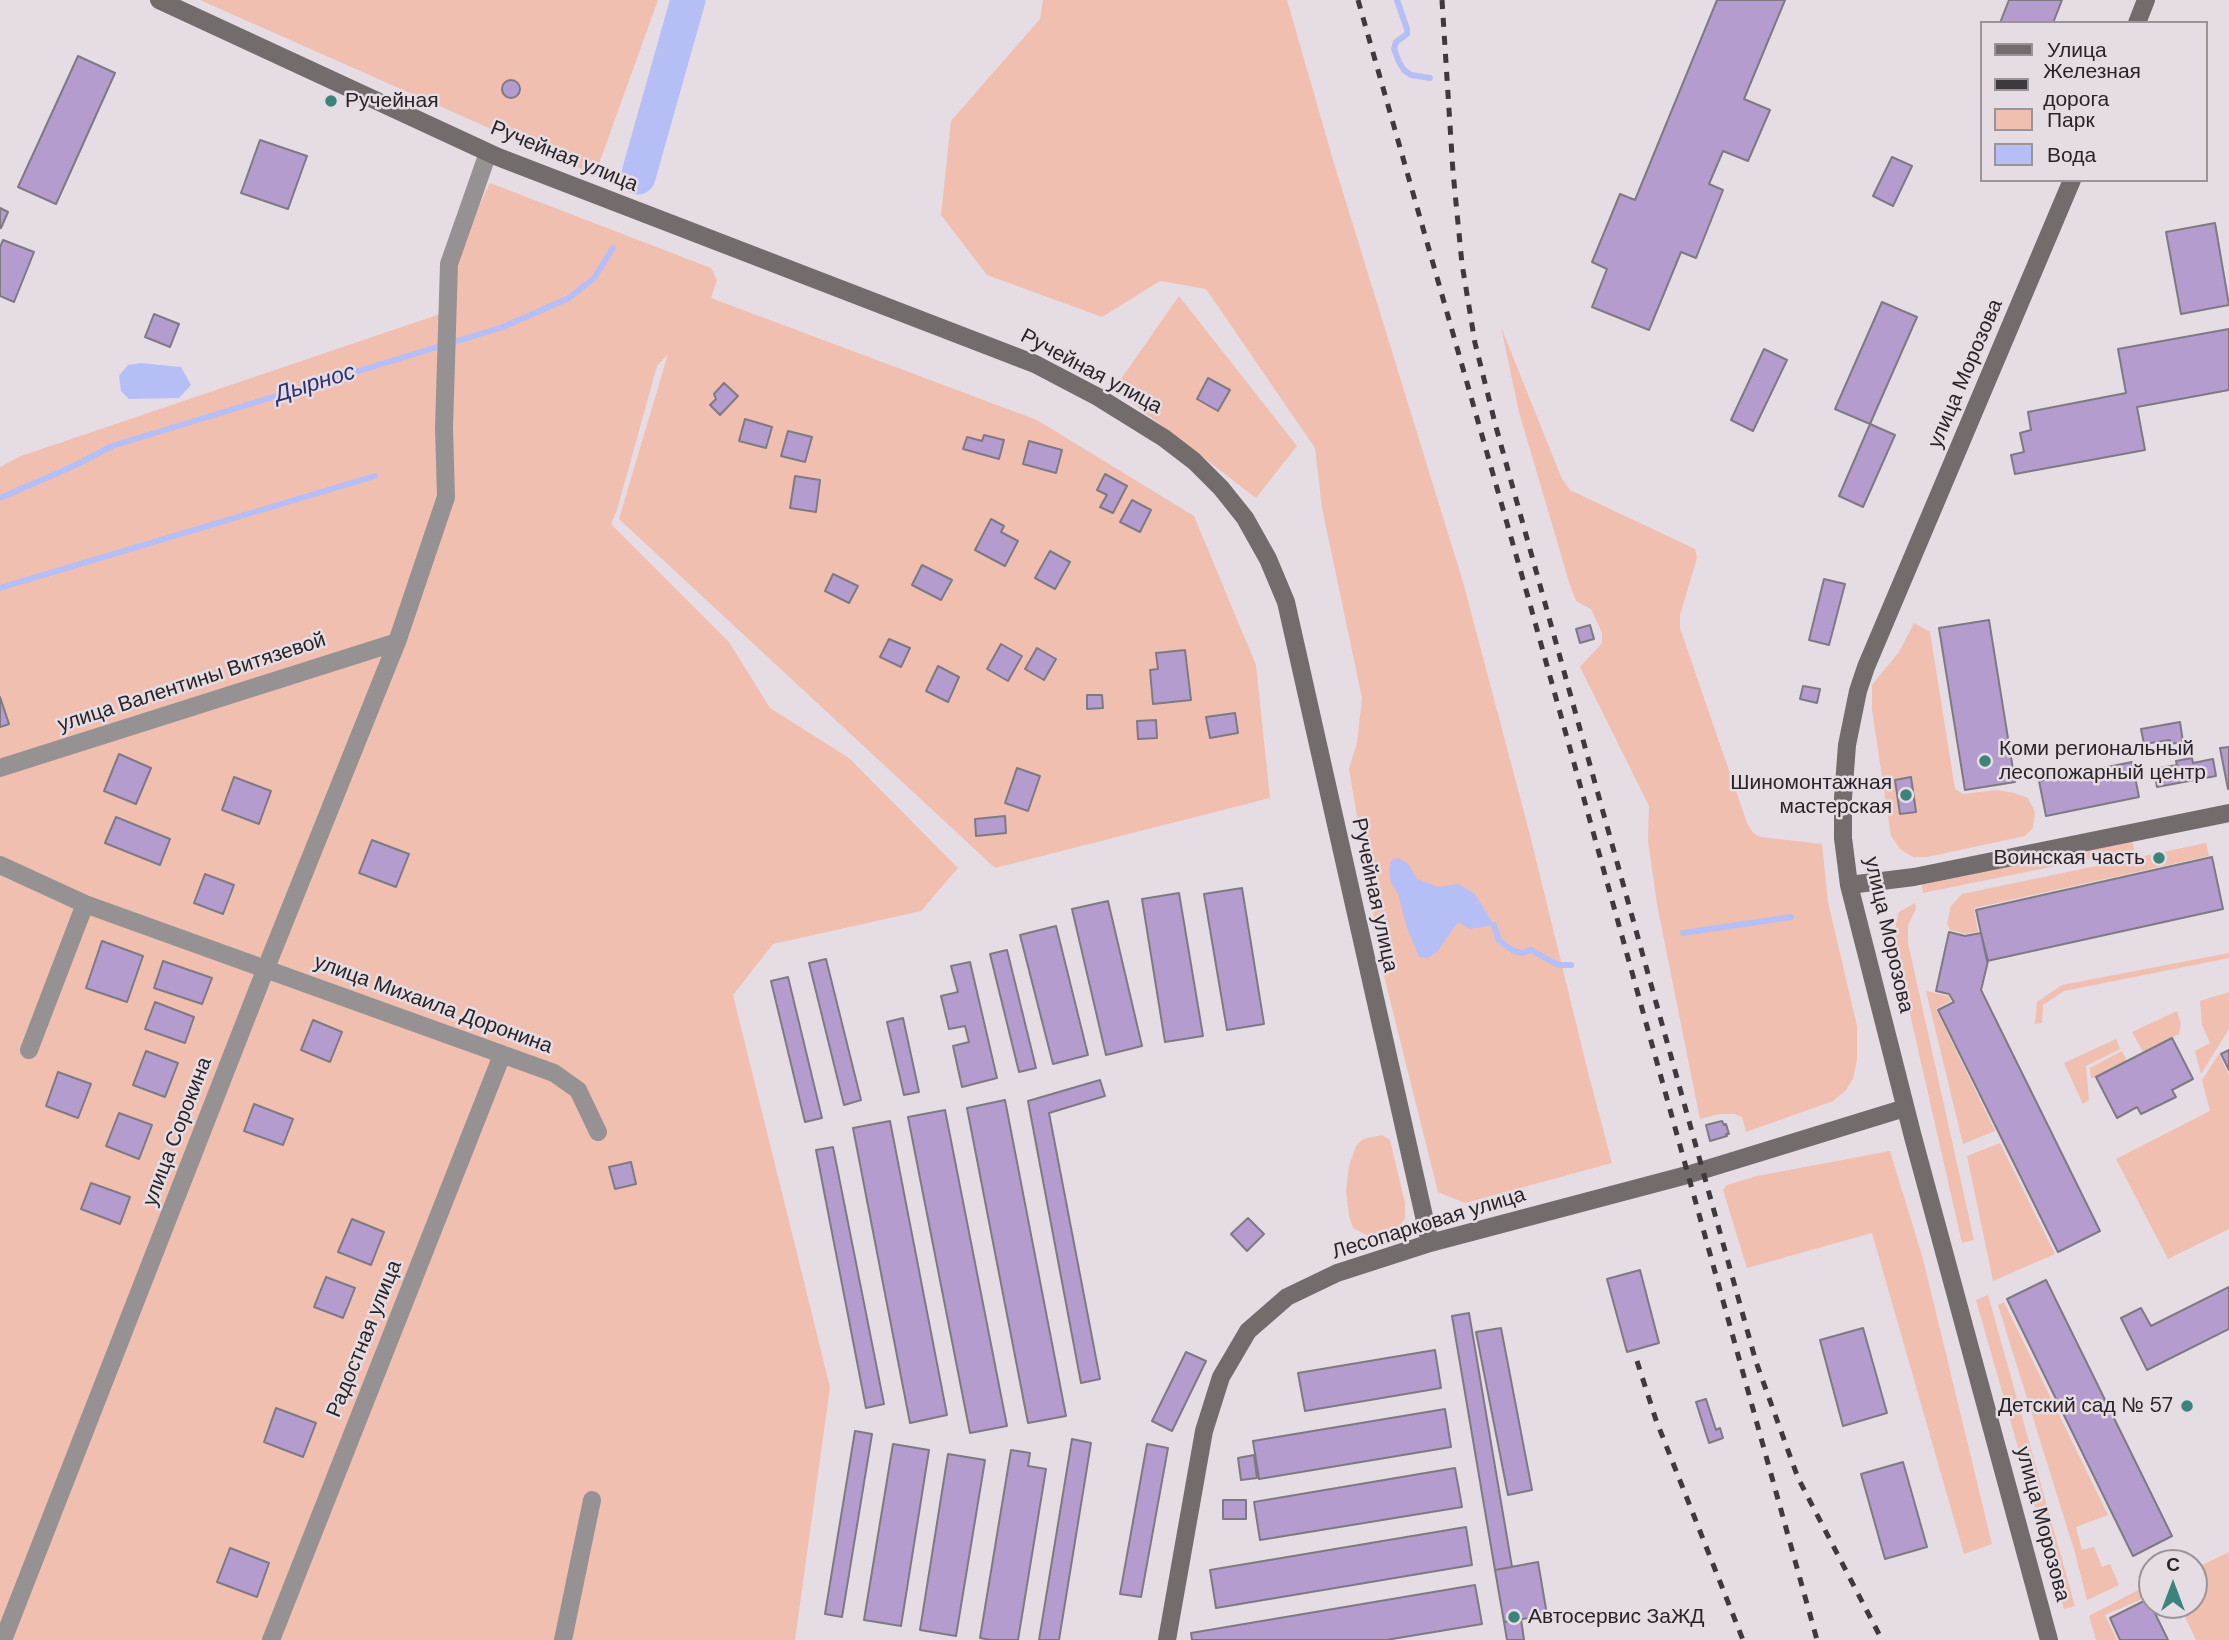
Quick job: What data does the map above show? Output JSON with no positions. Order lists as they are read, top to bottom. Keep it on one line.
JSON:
{"streets":{"street":["Ручейная улица","улица Морозова","улица Валентины Витязевой","улица Михаила Доронина","улица Сорокина","Лесопарковая улица","Радостная улица"]},"crossings":[["Ручейная улица","улица Сорокина"],["Ручейная улица","Лесопарковая улица"],["улица Морозова","Лесопарковая улица"],["улица Валентины Витязевой","улица Сорокина"],["улица Михаила Доронина","улица Сорокина"],["улица Михаила Доронина","Радостная улица"]],"water":["Дырнос"],"places":["Ручейная","Коми региональный лесопожарный центр","Шиномонтажная мастерская","Воинская часть","Детский сад № 57","Автосервис ЗаЖД"],"legend":["Улица","Железная дорога","Парк","Вода"],"north":"top"}
